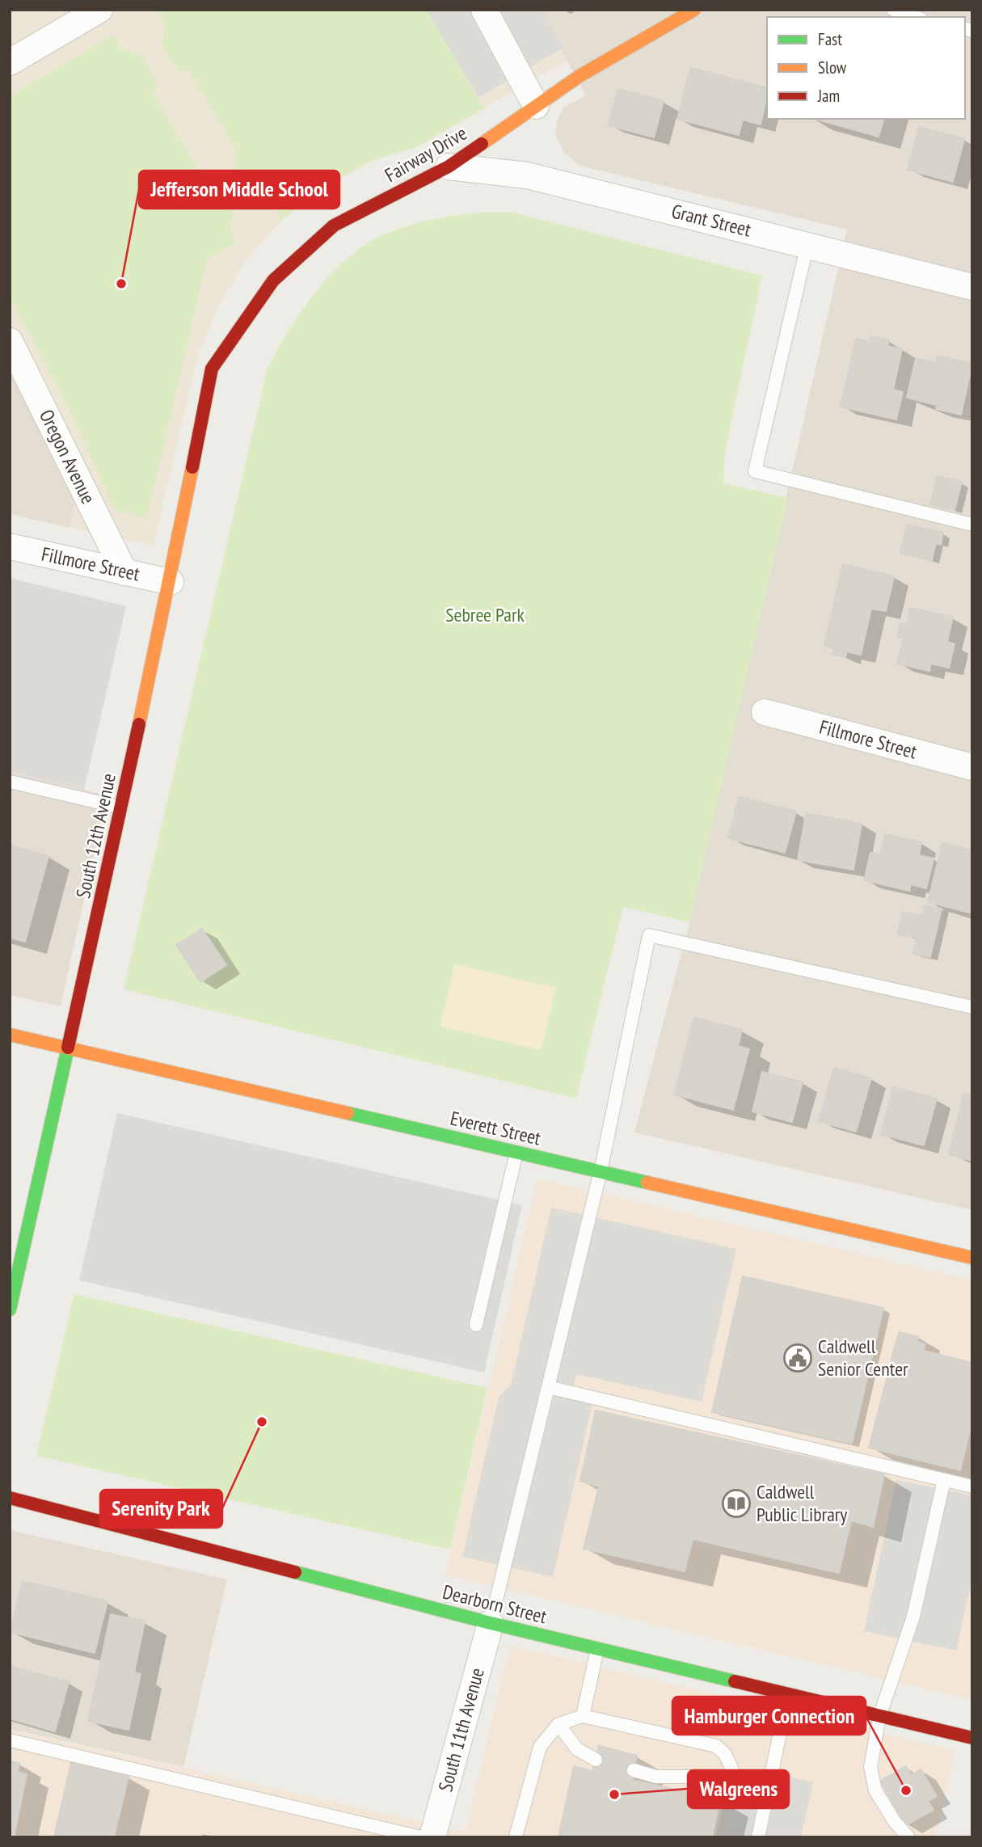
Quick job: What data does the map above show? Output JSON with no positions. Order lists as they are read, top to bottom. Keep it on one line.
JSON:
{"streets":{"street":["Fairway Drive","Grant Street","Oregon Avenue","Fillmore Street","South 12th Avenue","Everett Street","Dearborn Street","South 11th Avenue"]},"crossings":[["Fairway Drive","Grant Street"],["Fairway Drive","South 12th Avenue"],["Oregon Avenue","Fillmore Street"],["Fillmore Street","South 12th Avenue"],["South 12th Avenue","Everett Street"],["Dearborn Street","South 11th Avenue"]],"parks":["Sebree Park"],"places":{"other":["Jefferson Middle School","Serenity Park","Hamburger Connection","Walgreens"],"public building":["Caldwell Senior Center"],"library":["Caldwell Public Library"]},"legend":["Fast","Slow","Jam"]}
